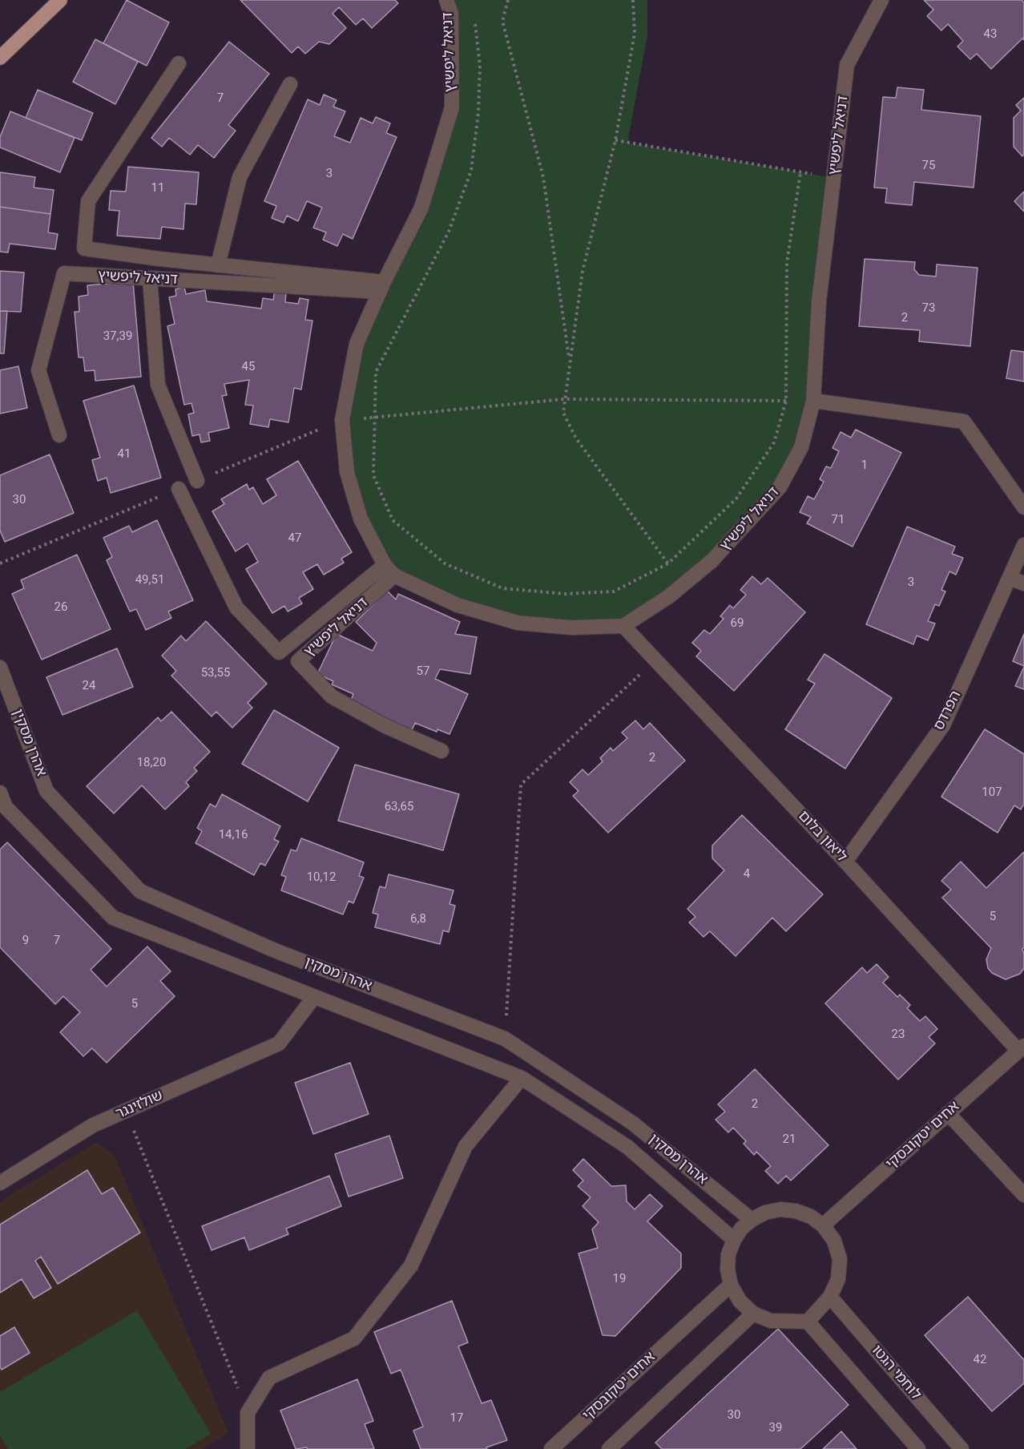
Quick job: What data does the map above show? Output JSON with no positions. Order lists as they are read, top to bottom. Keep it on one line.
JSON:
{"streets":{"street":["דניאל ליפשיץ","הפרדס","אהרן מסקין","ליאון בלום","שולזינגר","אחים יטקובסקי","לוחמי הגטו"]},"crossings":[["דניאל ליפשיץ","ליאון בלום"],["הפרדס","ליאון בלום"],["אהרן מסקין","שולזינגר"],["אהרן מסקין","אחים יטקובסקי"],["אהרן מסקין","לוחמי הגטו"],["ליאון בלום","אחים יטקובסקי"],["אחים יטקובסקי","לוחמי הגטו"]],"house_numbers":["43","7","75","3","11","73","2","37,39","45","41","1","30","71","47","49,51","3","26","69","57","53,55","24","2","18,20","107","63,65","14,16","4","10,12","5","6,8","9","7","5","23","2","21","19","42","30","17","39"]}
